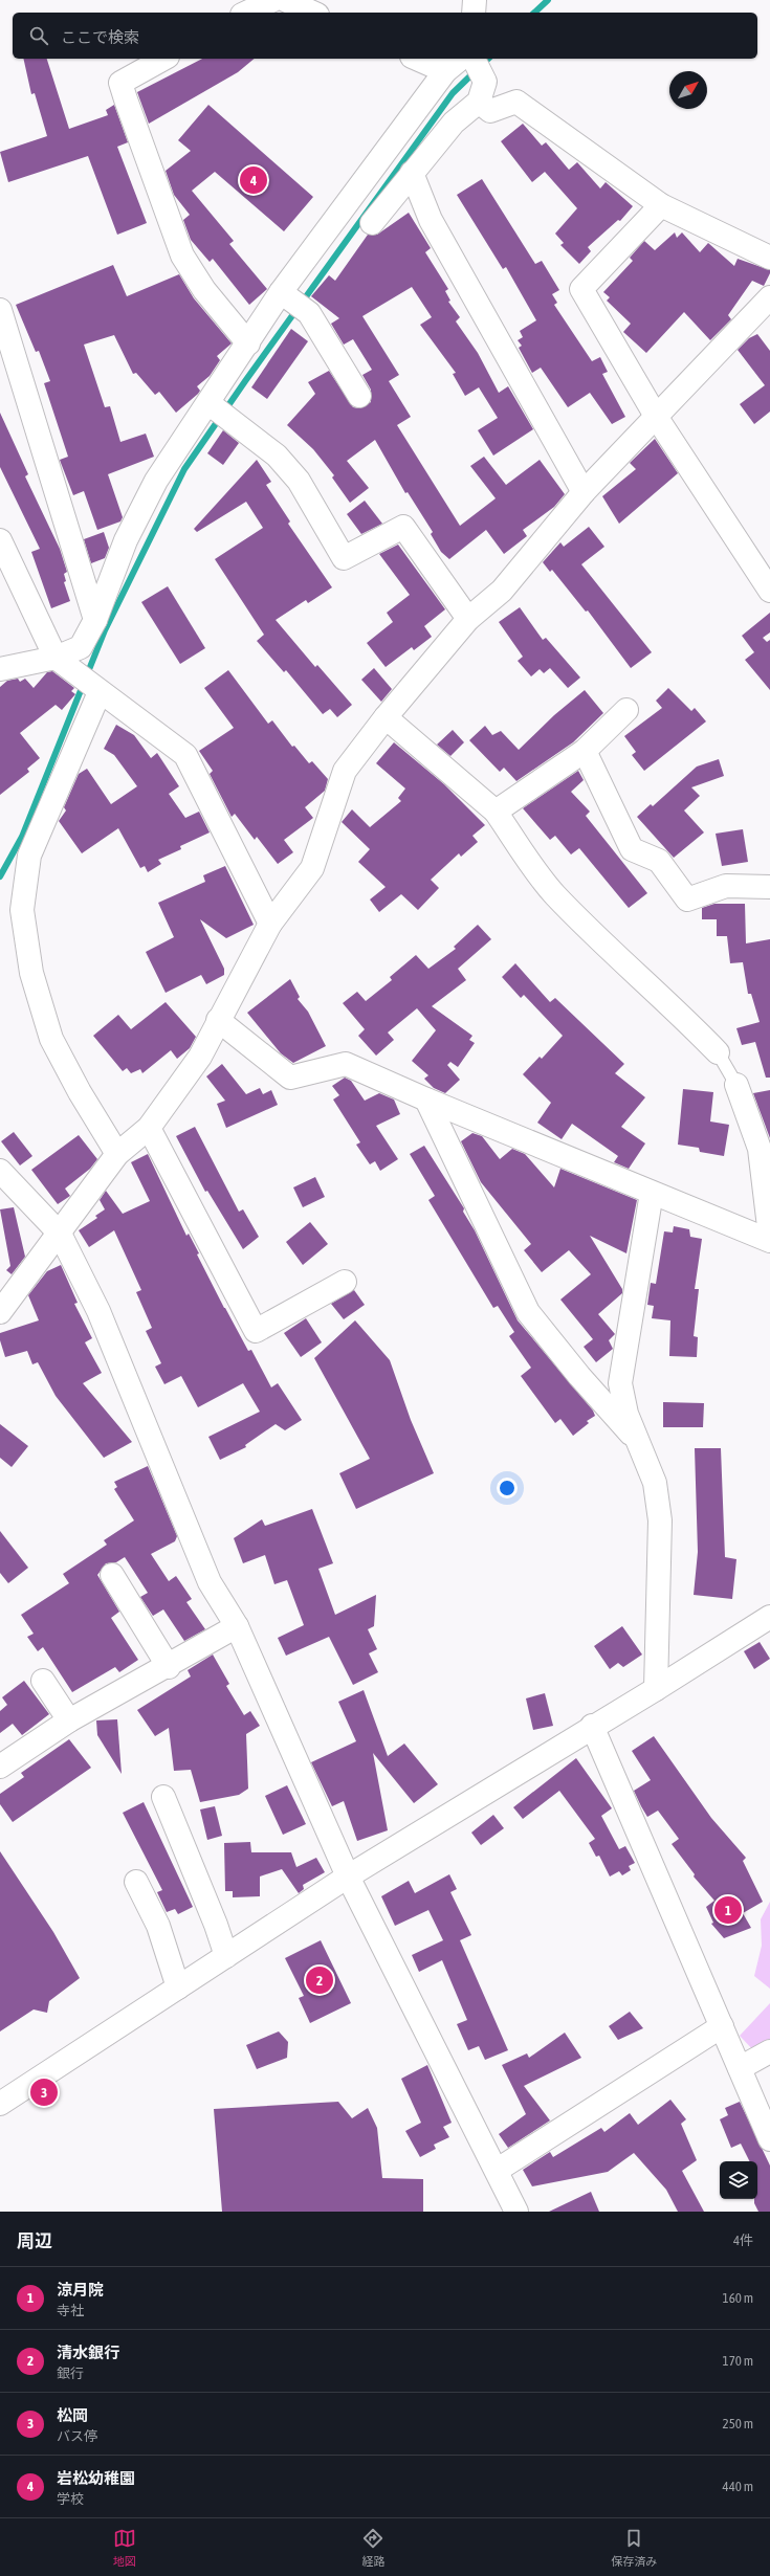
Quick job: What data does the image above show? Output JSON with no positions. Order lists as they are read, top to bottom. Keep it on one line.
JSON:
{"north":"top right","page":{"search":"ここで検索","pins":["4","1","2","3"],"heading":["周辺","4件"],"list":[{"mark":"1","name":"涼月院","note":"寺社","value":"160 m"},{"mark":"2","name":"清水銀行","note":"銀行","value":"170 m"},{"mark":"3","name":"松岡","note":"バス停","value":"250 m"},{"mark":"4","name":"岩松幼稚園","note":"学校","value":"440 m"}],"nav":["地図","経路","保存済み"]}}
